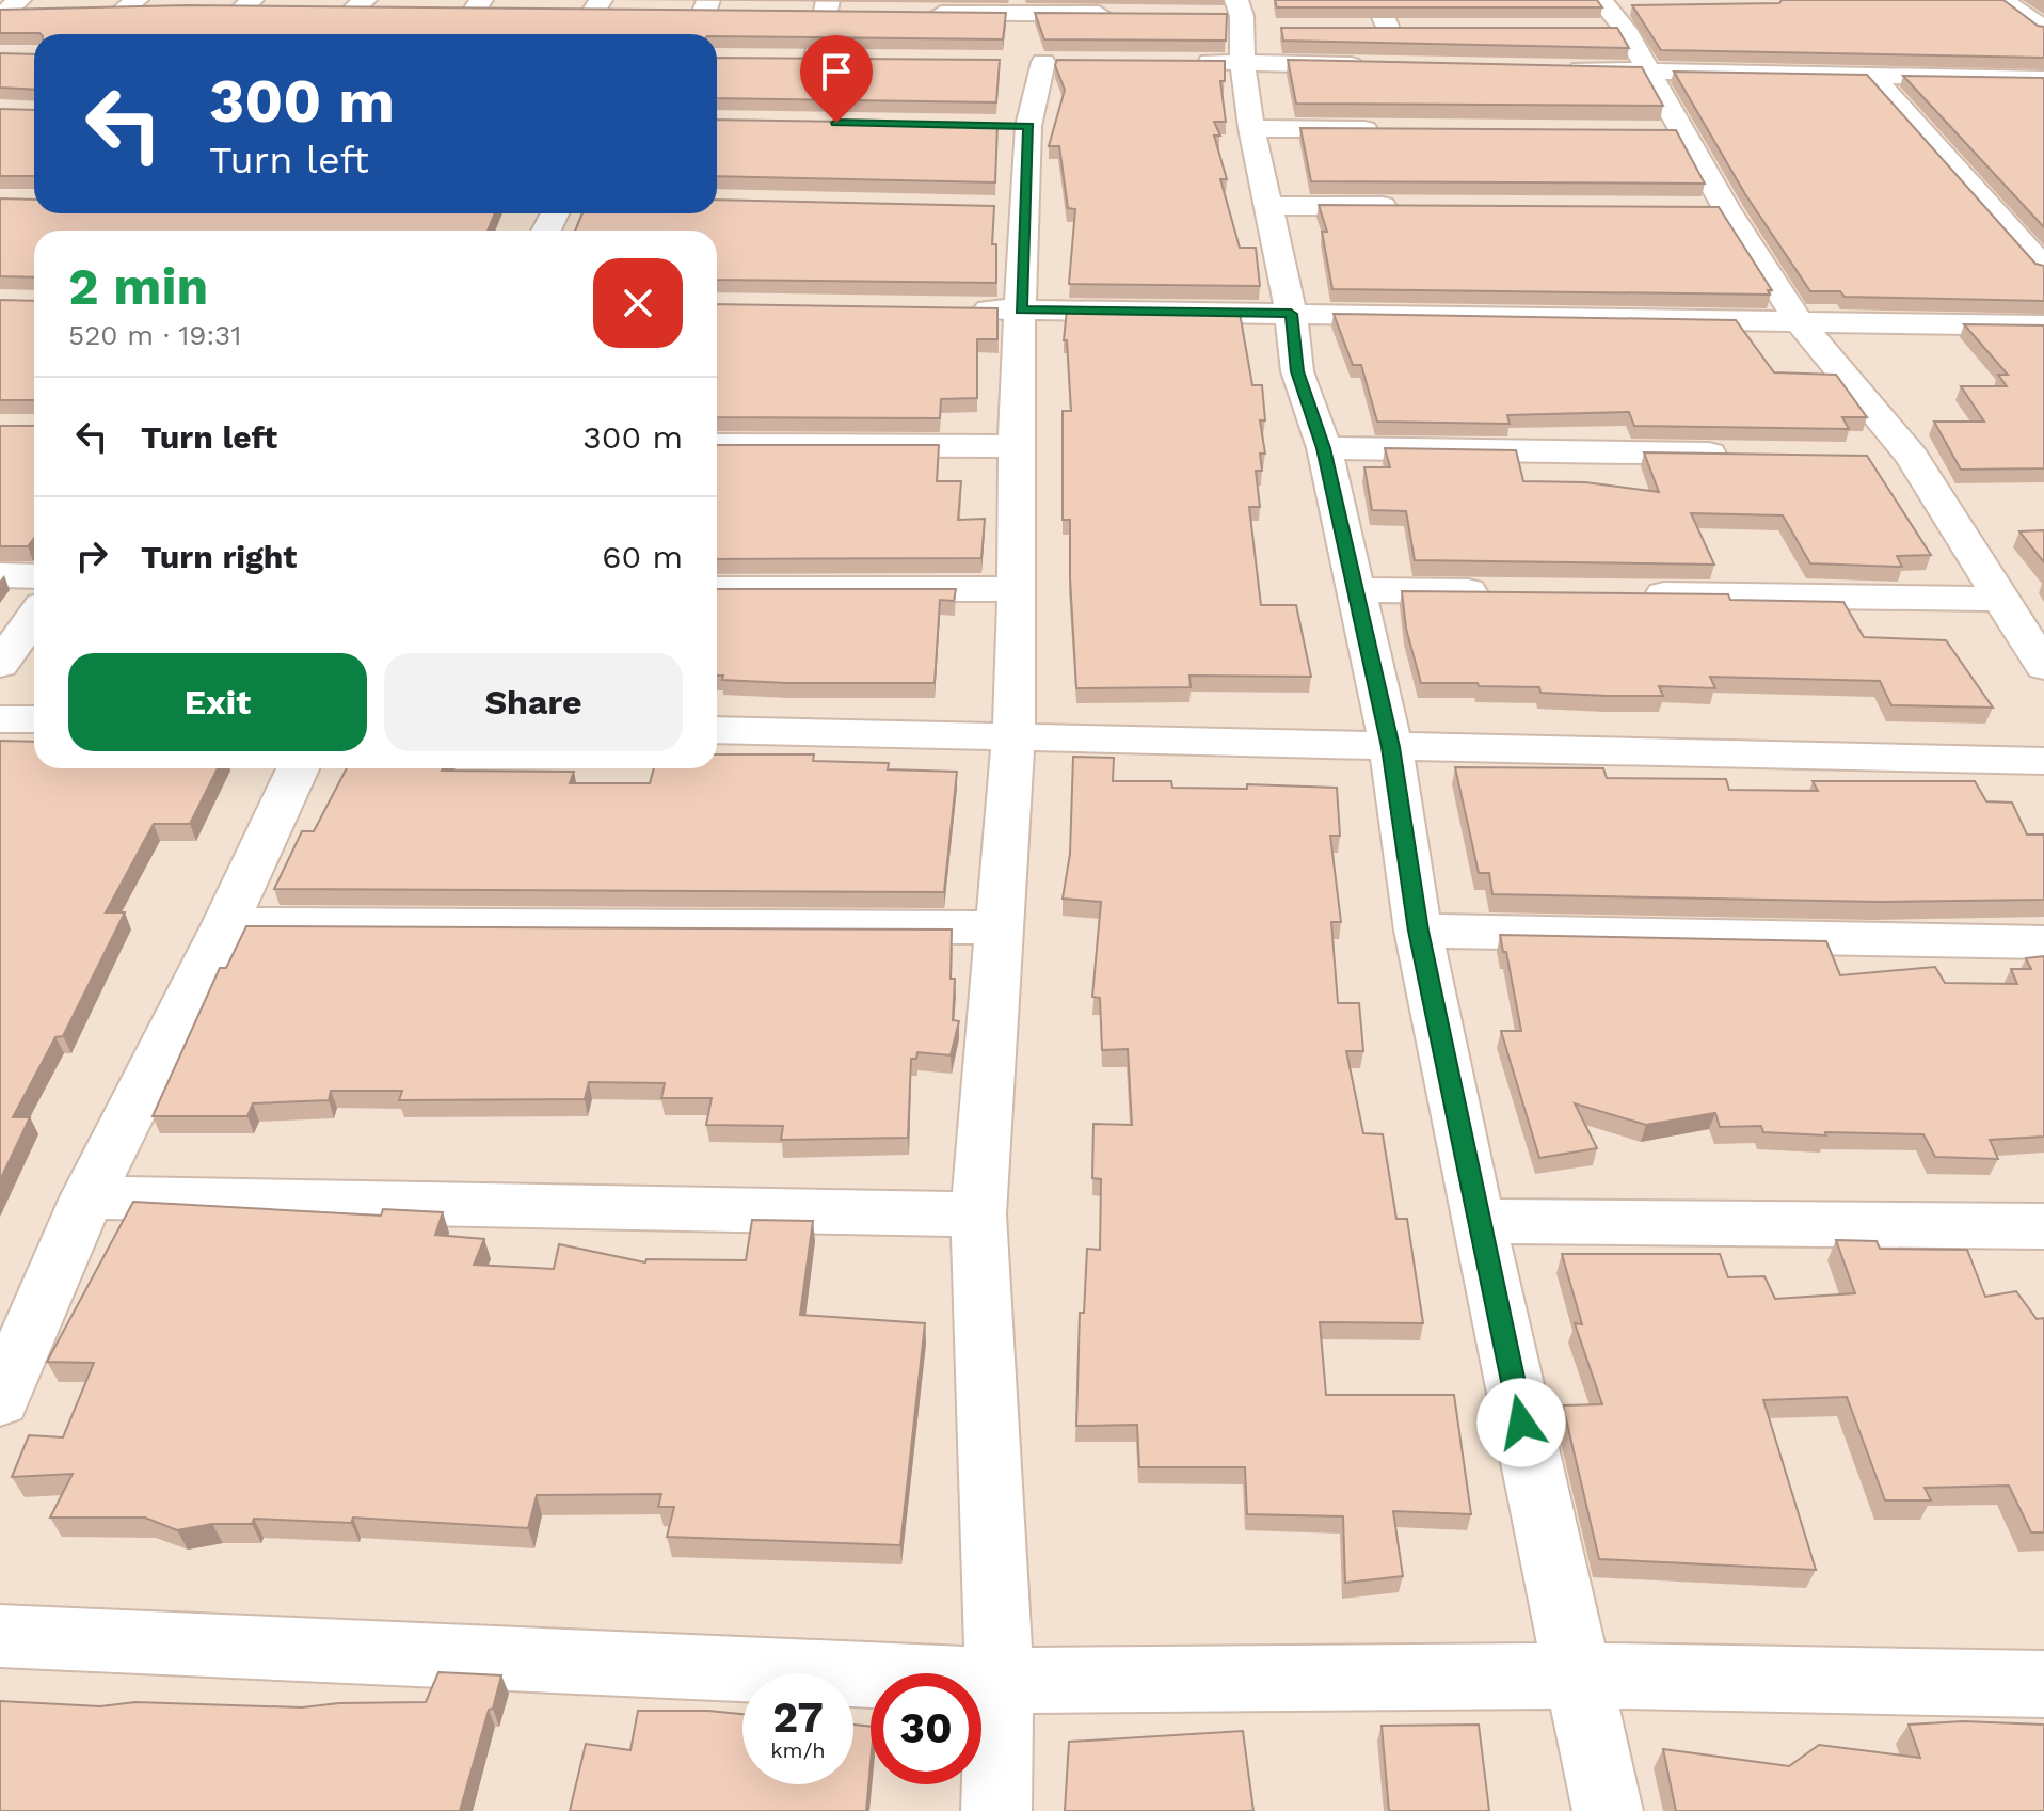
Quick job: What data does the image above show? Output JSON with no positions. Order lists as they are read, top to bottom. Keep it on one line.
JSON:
{"page":{"turn":["300 m","Turn left"],"heading":["2 min","520 m · 19:31"],"list":[{"name":"Turn left","value":"300 m"},{"name":"Turn right","value":"60 m"}],"buttons":["Exit","Share"],"speed":"27 km/h","limit":"30"}}
